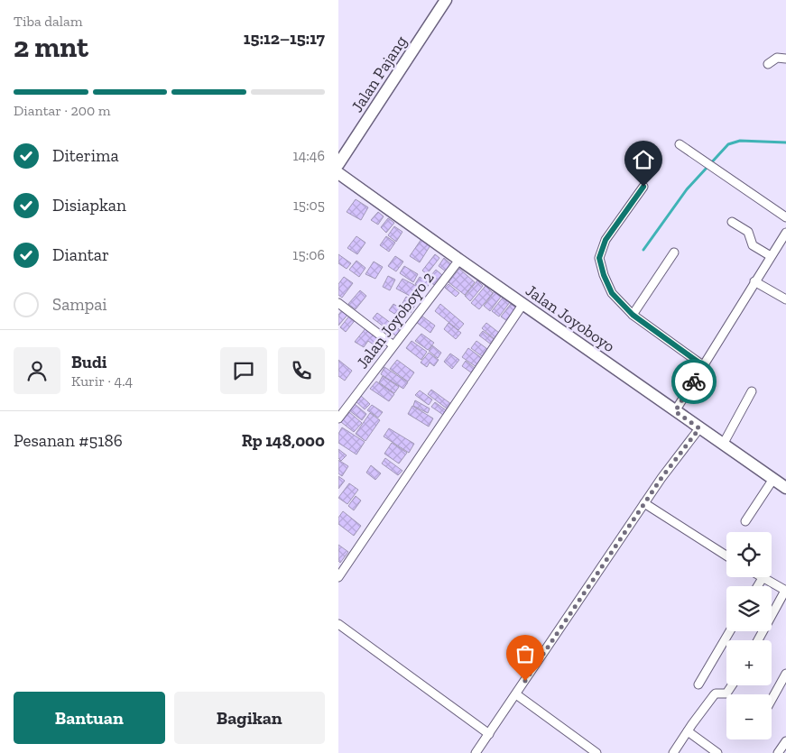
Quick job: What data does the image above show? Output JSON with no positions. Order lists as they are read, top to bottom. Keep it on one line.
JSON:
{"streets":{"main road":["Jalan Pajang","Jalan Joyoboyo"],"street":["Jalan Joyoboyo 2"]},"crossings":[["Jalan Joyoboyo","Jalan Joyoboyo 2"]],"page":{"heading":["2 mnt","Tiba dalam","15:12–15:17"],"panel":["Budi","Kurir · 4.4","Pesanan #5186","Rp 148,000"],"bar":"Diantar · 200 m","list":[["Diterima","14:46"],["Disiapkan","15:05"],["Diantar","15:06"],"Sampai"],"map_buttons":["+","−"],"buttons":["Bantuan","Bagikan"]}}
